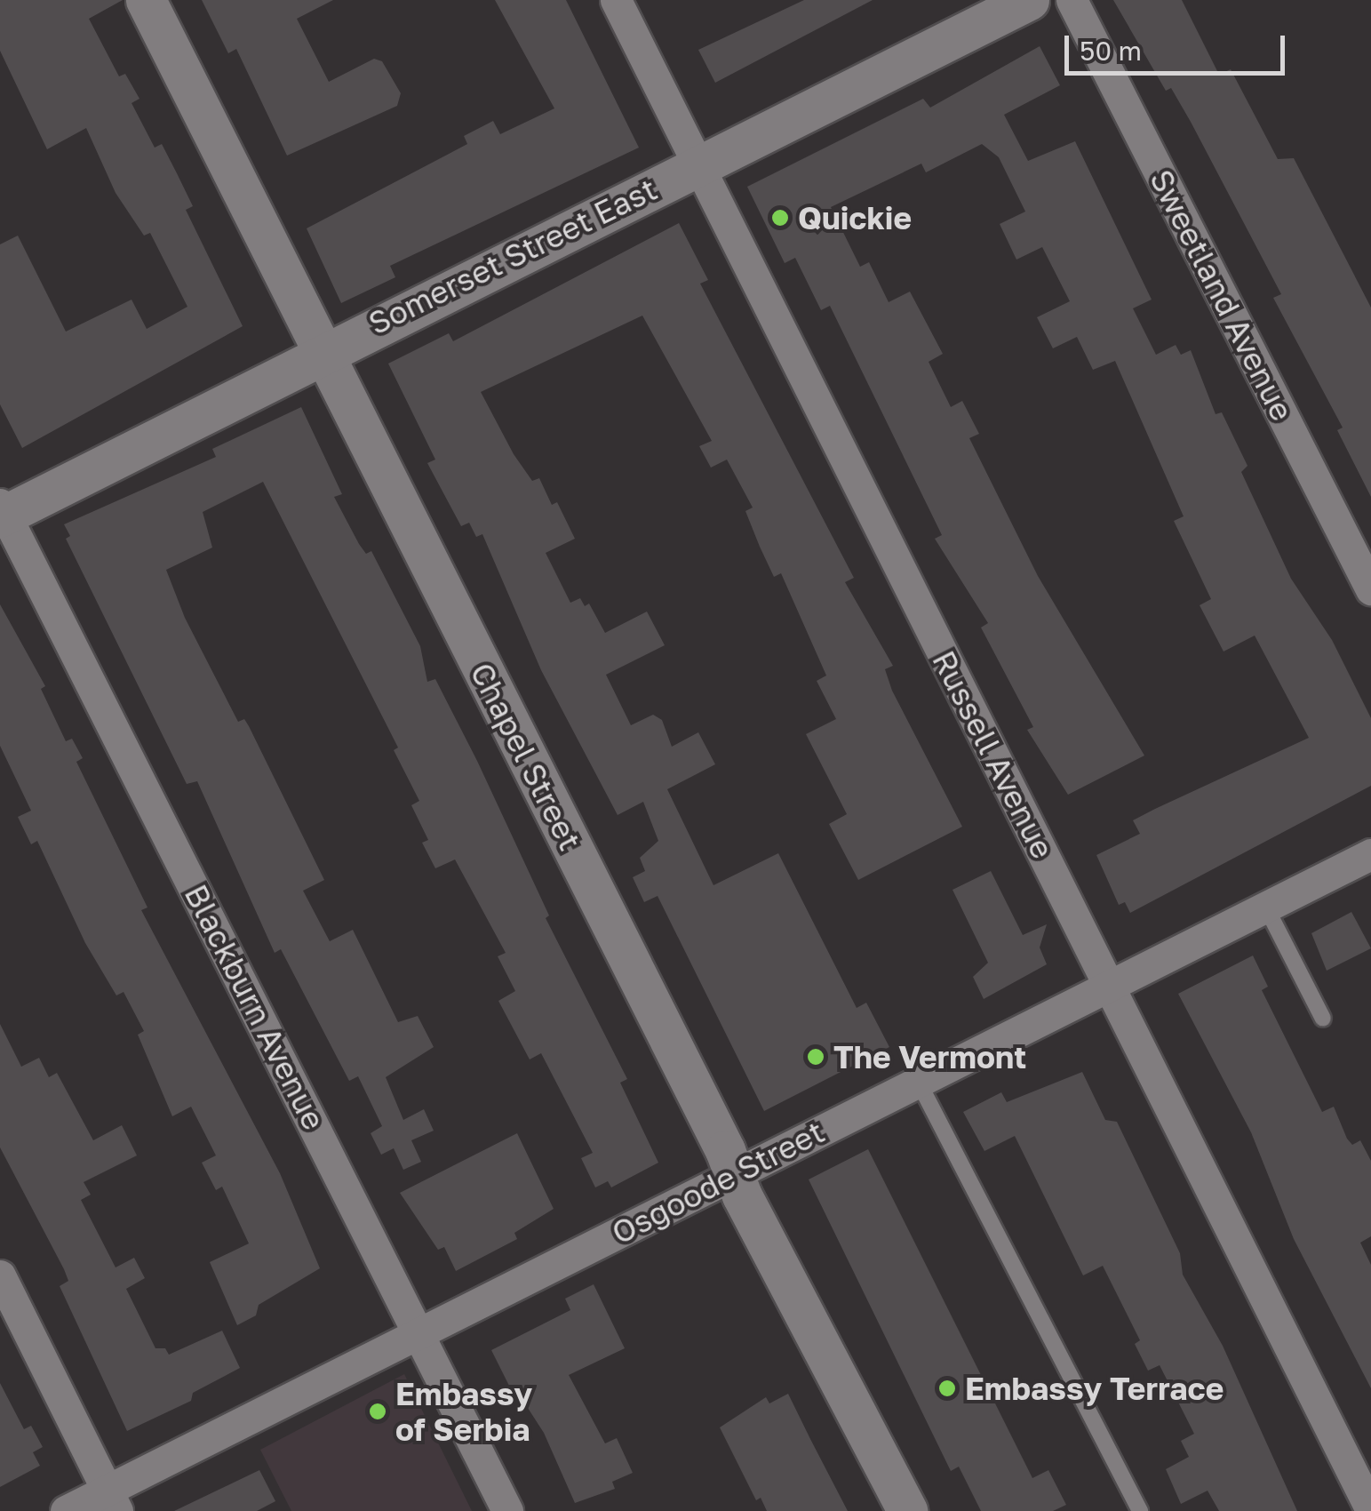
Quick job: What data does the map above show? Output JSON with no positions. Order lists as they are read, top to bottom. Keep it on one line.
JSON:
{"streets":{"street":["Somerset Street East","Sweetland Avenue","Russell Avenue","Chapel Street","Blackburn Avenue","Osgoode Street"]},"crossings":[["Somerset Street East","Russell Avenue"],["Somerset Street East","Chapel Street"],["Somerset Street East","Blackburn Avenue"],["Russell Avenue","Osgoode Street"],["Chapel Street","Osgoode Street"],["Blackburn Avenue","Osgoode Street"]],"places":["Quickie","The Vermont","Embassy Terrace","Embassy of Serbia"],"scale_bar":"50 m"}
